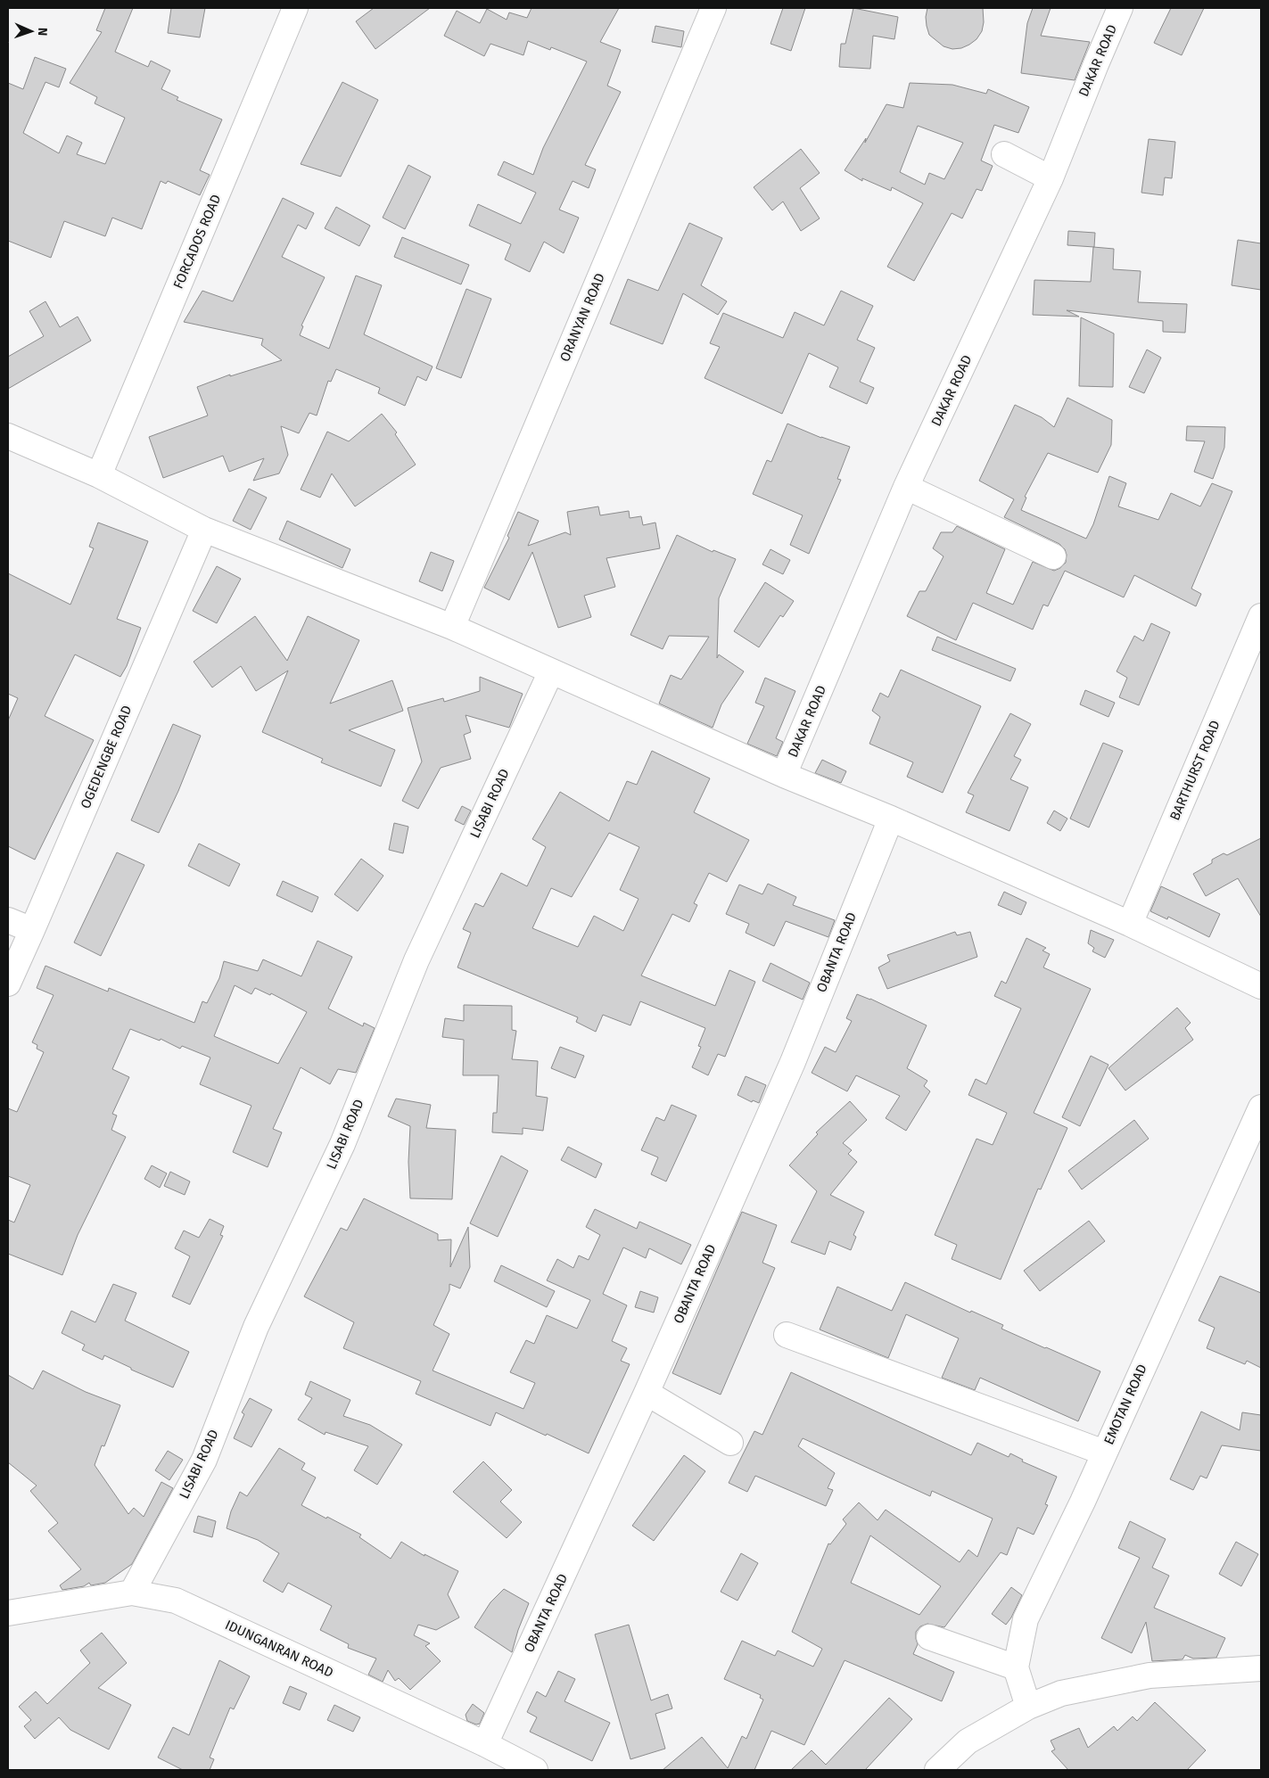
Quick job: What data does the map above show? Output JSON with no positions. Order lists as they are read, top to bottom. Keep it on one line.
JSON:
{"streets":{"street":["DAKAR ROAD","FORCADOS ROAD","ORANYAN ROAD","OGEDENGBE ROAD","BARTHURST ROAD","LISABI ROAD","OBANTA ROAD","EMOTAN ROAD","IDUNGANRAN ROAD"]},"crossings":[["LISABI ROAD","IDUNGANRAN ROAD"],["OBANTA ROAD","IDUNGANRAN ROAD"]],"north":"right"}
